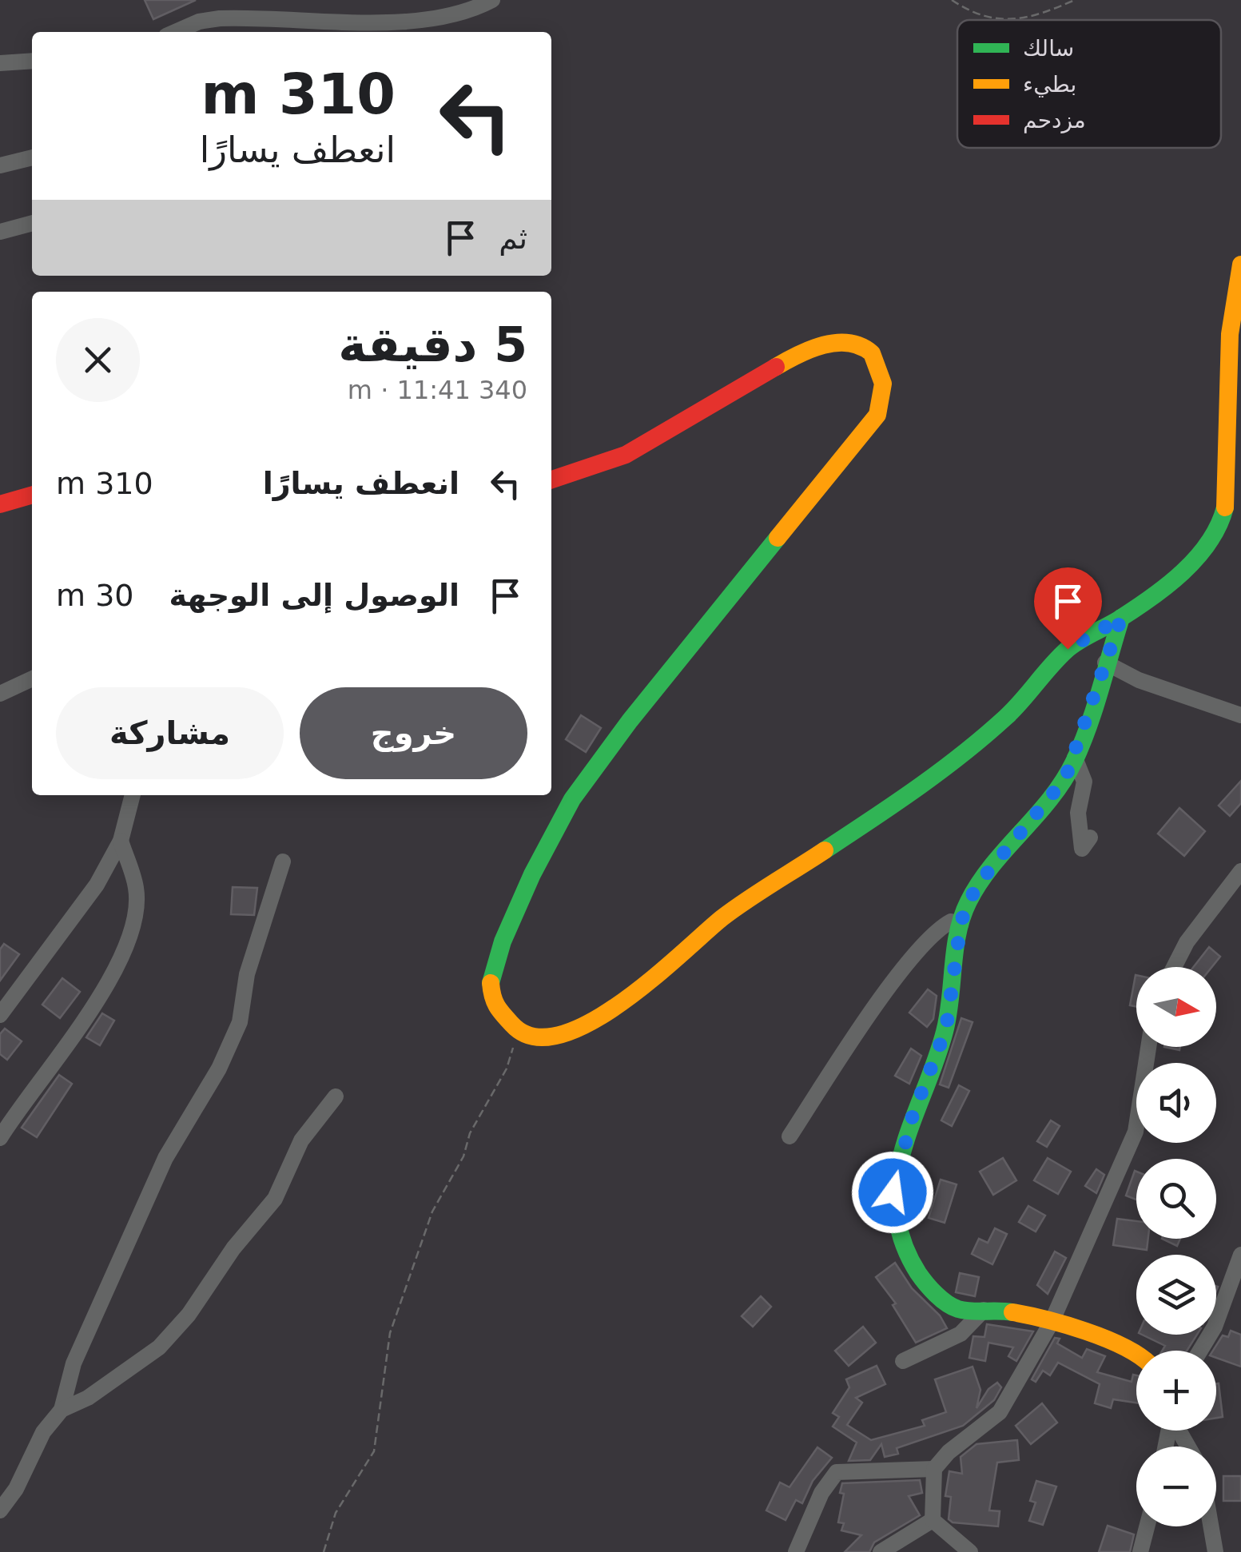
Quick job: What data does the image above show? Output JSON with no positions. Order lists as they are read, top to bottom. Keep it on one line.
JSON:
{"legend":["سالك","بطيء","مزدحم"],"north":"right","page":{"turn":["310 m","انعطف يسارًا"],"then":"ثم","heading":["5 دقيقة","340 m · 11:41"],"list":[{"name":"انعطف يسارًا","value":"310 m"},{"name":"الوصول إلى الوجهة","value":"30 m"}],"buttons":["خروج","مشاركة"],"map_buttons":["+","−"]}}
